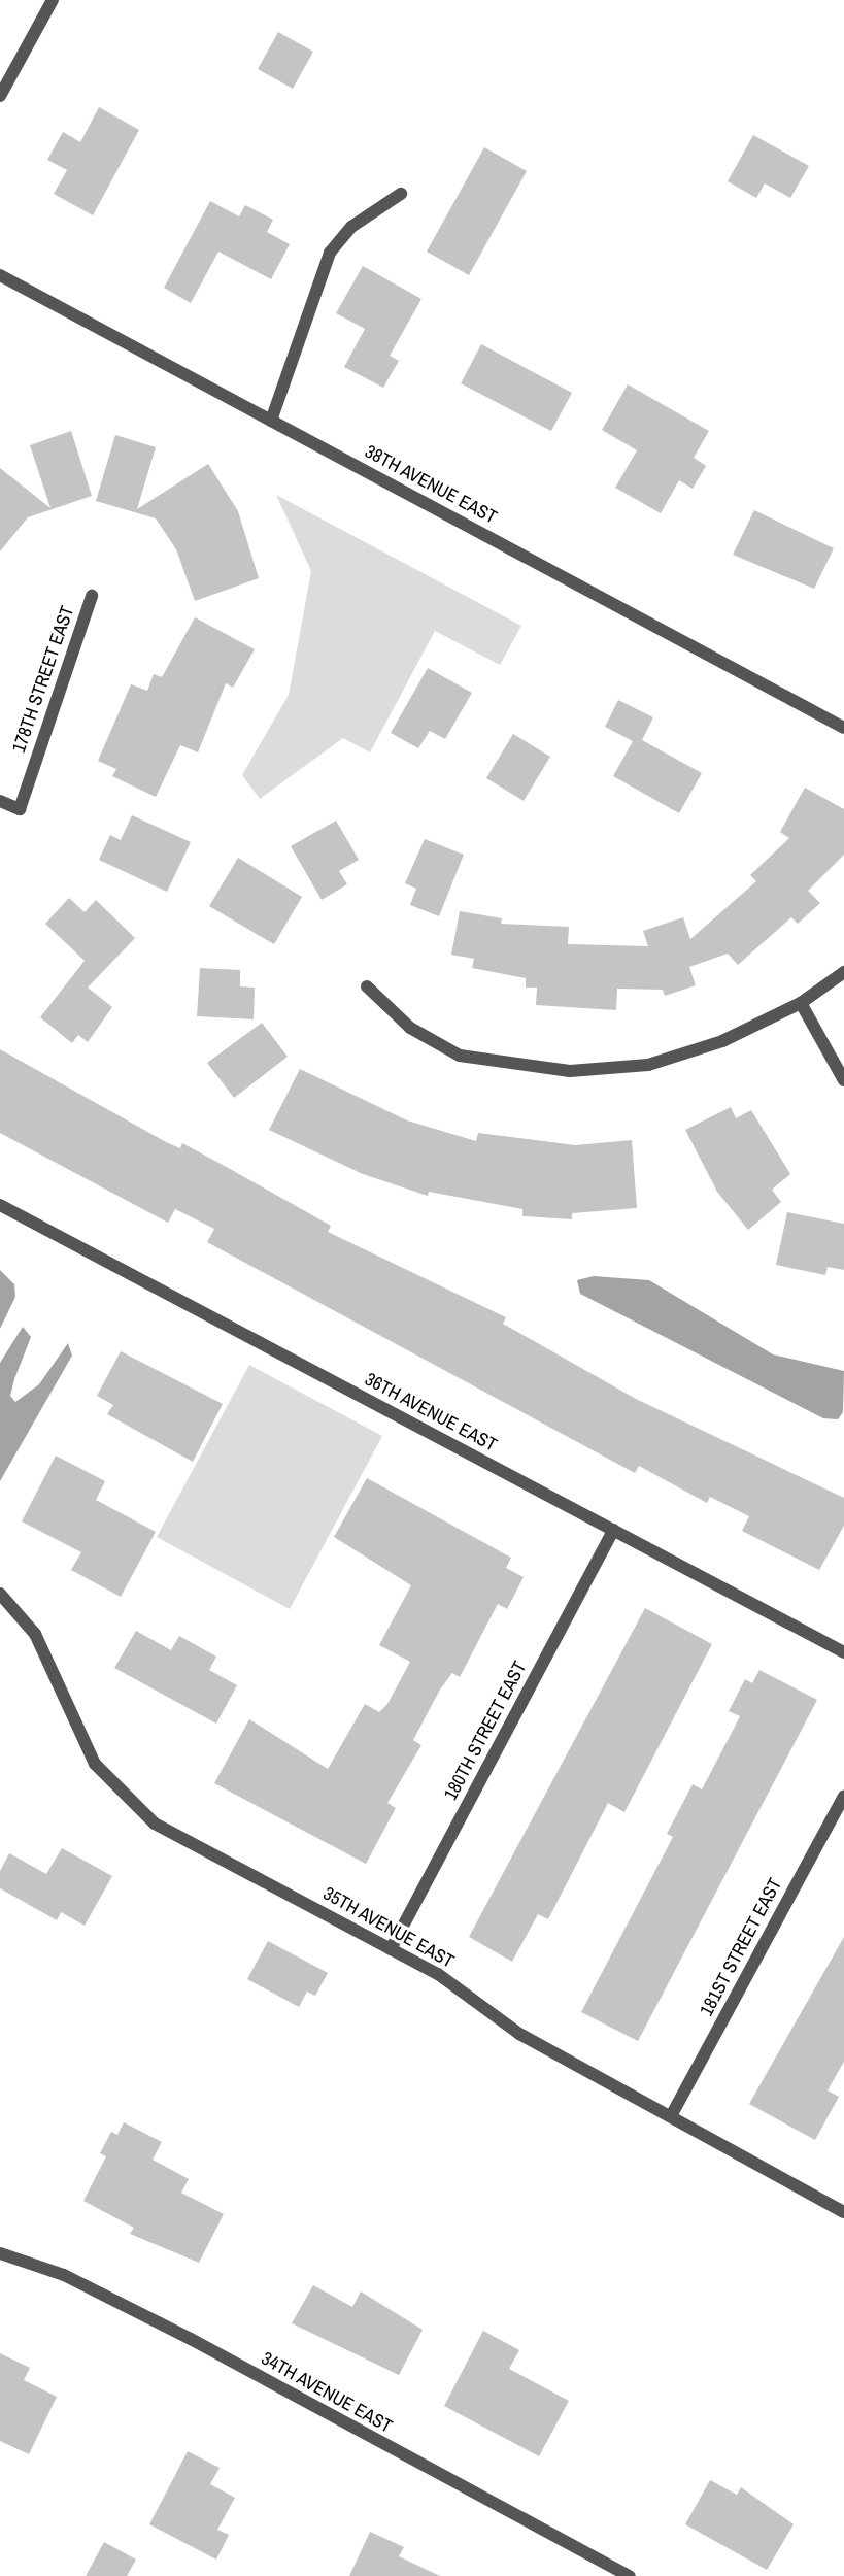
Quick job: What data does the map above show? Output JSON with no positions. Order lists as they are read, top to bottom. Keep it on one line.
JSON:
{"streets":{"street":["38TH AVENUE EAST","178TH STREET EAST","36TH AVENUE EAST","180TH STREET EAST","35TH AVENUE EAST","181ST STREET EAST","34TH AVENUE EAST"]},"crossings":[["36TH AVENUE EAST","180TH STREET EAST"],["180TH STREET EAST","35TH AVENUE EAST"],["35TH AVENUE EAST","181ST STREET EAST"]]}
